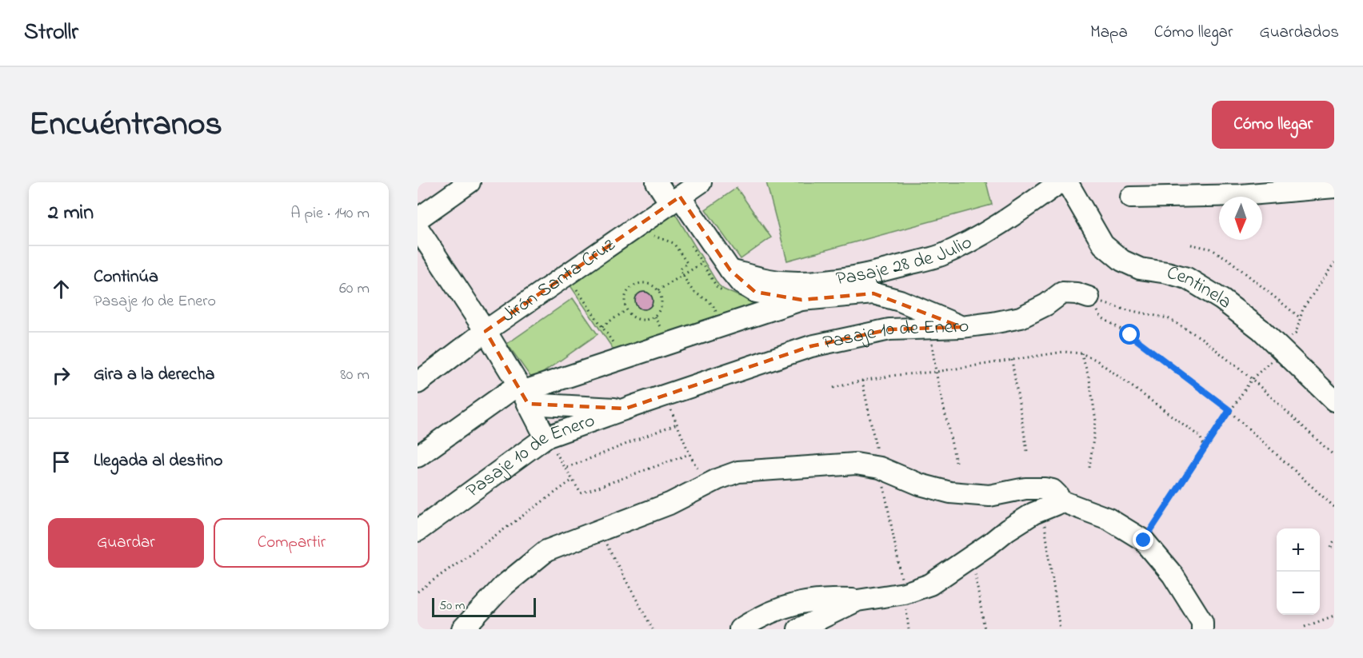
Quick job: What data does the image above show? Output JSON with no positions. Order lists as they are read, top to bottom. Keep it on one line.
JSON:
{"streets":{"street":["Pasaje 28 de Julio","Jirón Santa Cruz","Centinela","Pasaje 10 de Enero"]},"scale_bar":"50 m","north":"bottom","page":{"header":"Strollr","nav":["Mapa","Cómo llegar","Guardados"],"title":"Encuéntranos","buttons":["Cómo llegar",["Guardar","Compartir"]],"heading":["2 min","A pie · 140 m"],"list":[["Continúa","Pasaje 10 de Enero","60 m"],["Gira a la derecha","80 m"],"Llegada al destino"],"map_buttons":["+","−"],"scale":"50 m"}}
